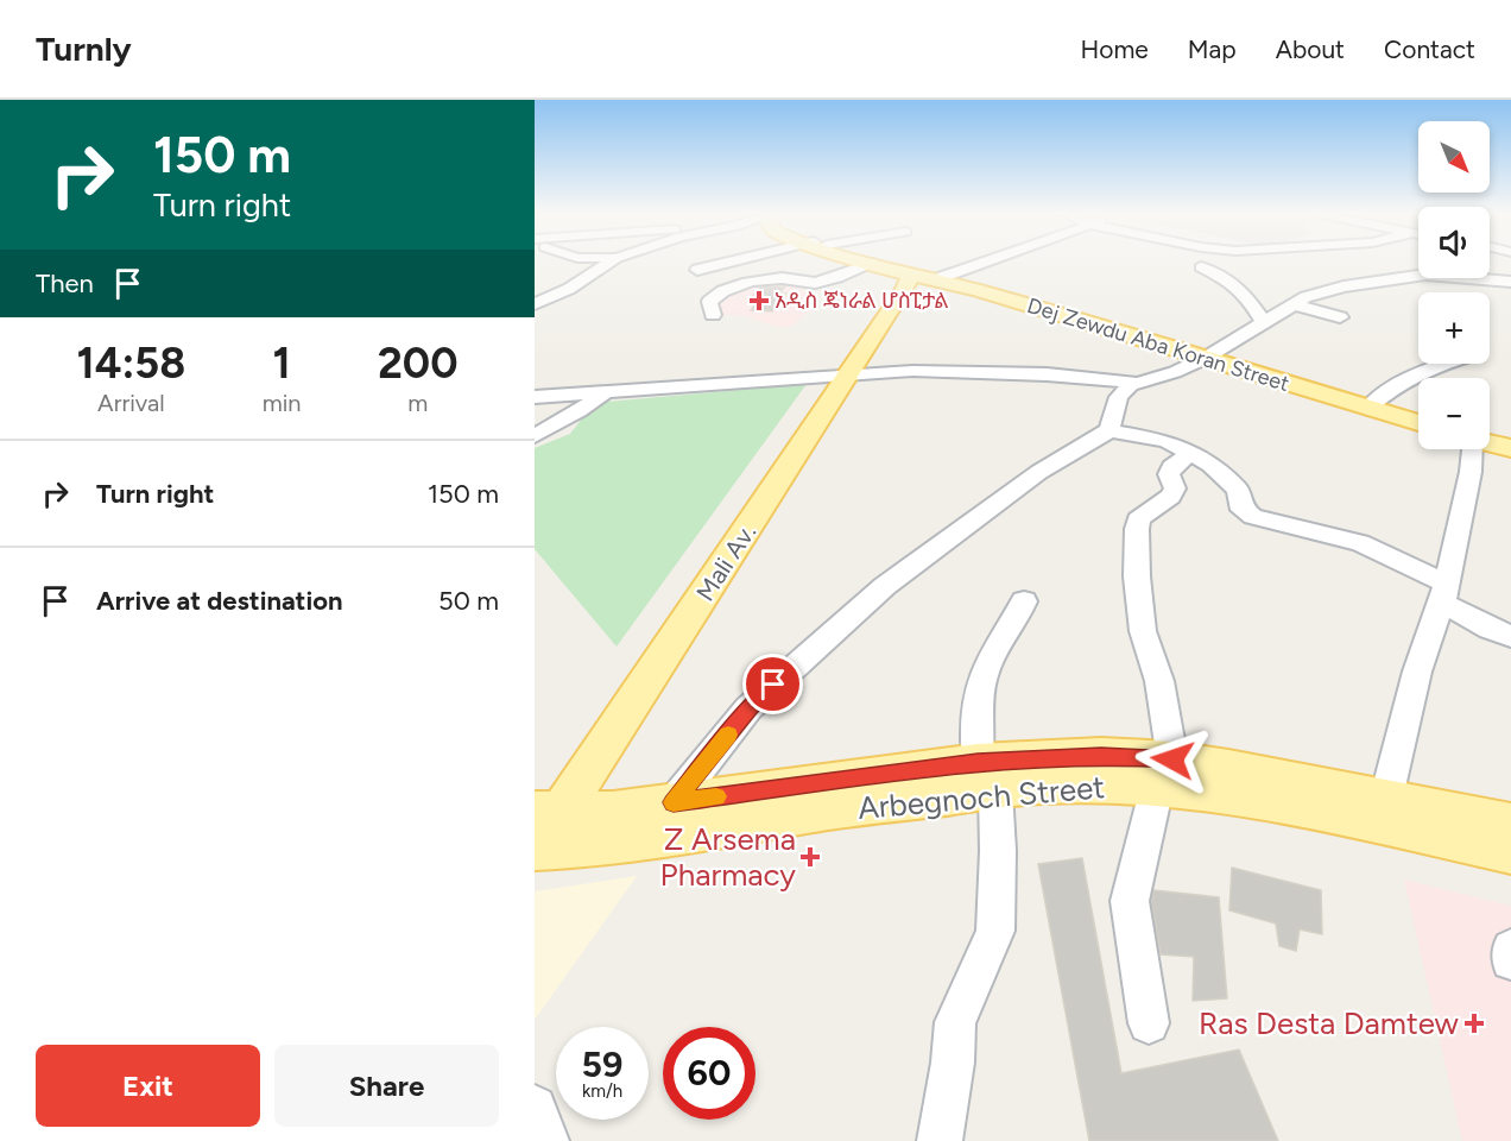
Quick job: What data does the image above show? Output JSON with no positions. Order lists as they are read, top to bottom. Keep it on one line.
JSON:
{"streets":{"main road":["Dej Zewdu Aba Koran Street","Mali Av.","Arbegnoch Street"]},"crossings":[["Dej Zewdu Aba Koran Street","Mali Av."],["Mali Av.","Arbegnoch Street"]],"places":{"health":["አዲስ ጄነራል ሆስፒታል","Z Arsema Pharmacy","Ras Desta Damtew"]},"north":"bottom right","page":{"header":"Turnly","nav":["Home","Map","About","Contact"],"turn":["150 m","Turn right"],"map_buttons":["+","−"],"then":"Then","eta":["14:58","Arrival","1","min","200","m"],"list":[{"name":"Turn right","value":"150 m"},{"name":"Arrive at destination","value":"50 m"}],"speed":"59 km/h","limit":"60","buttons":["Exit","Share"]}}
